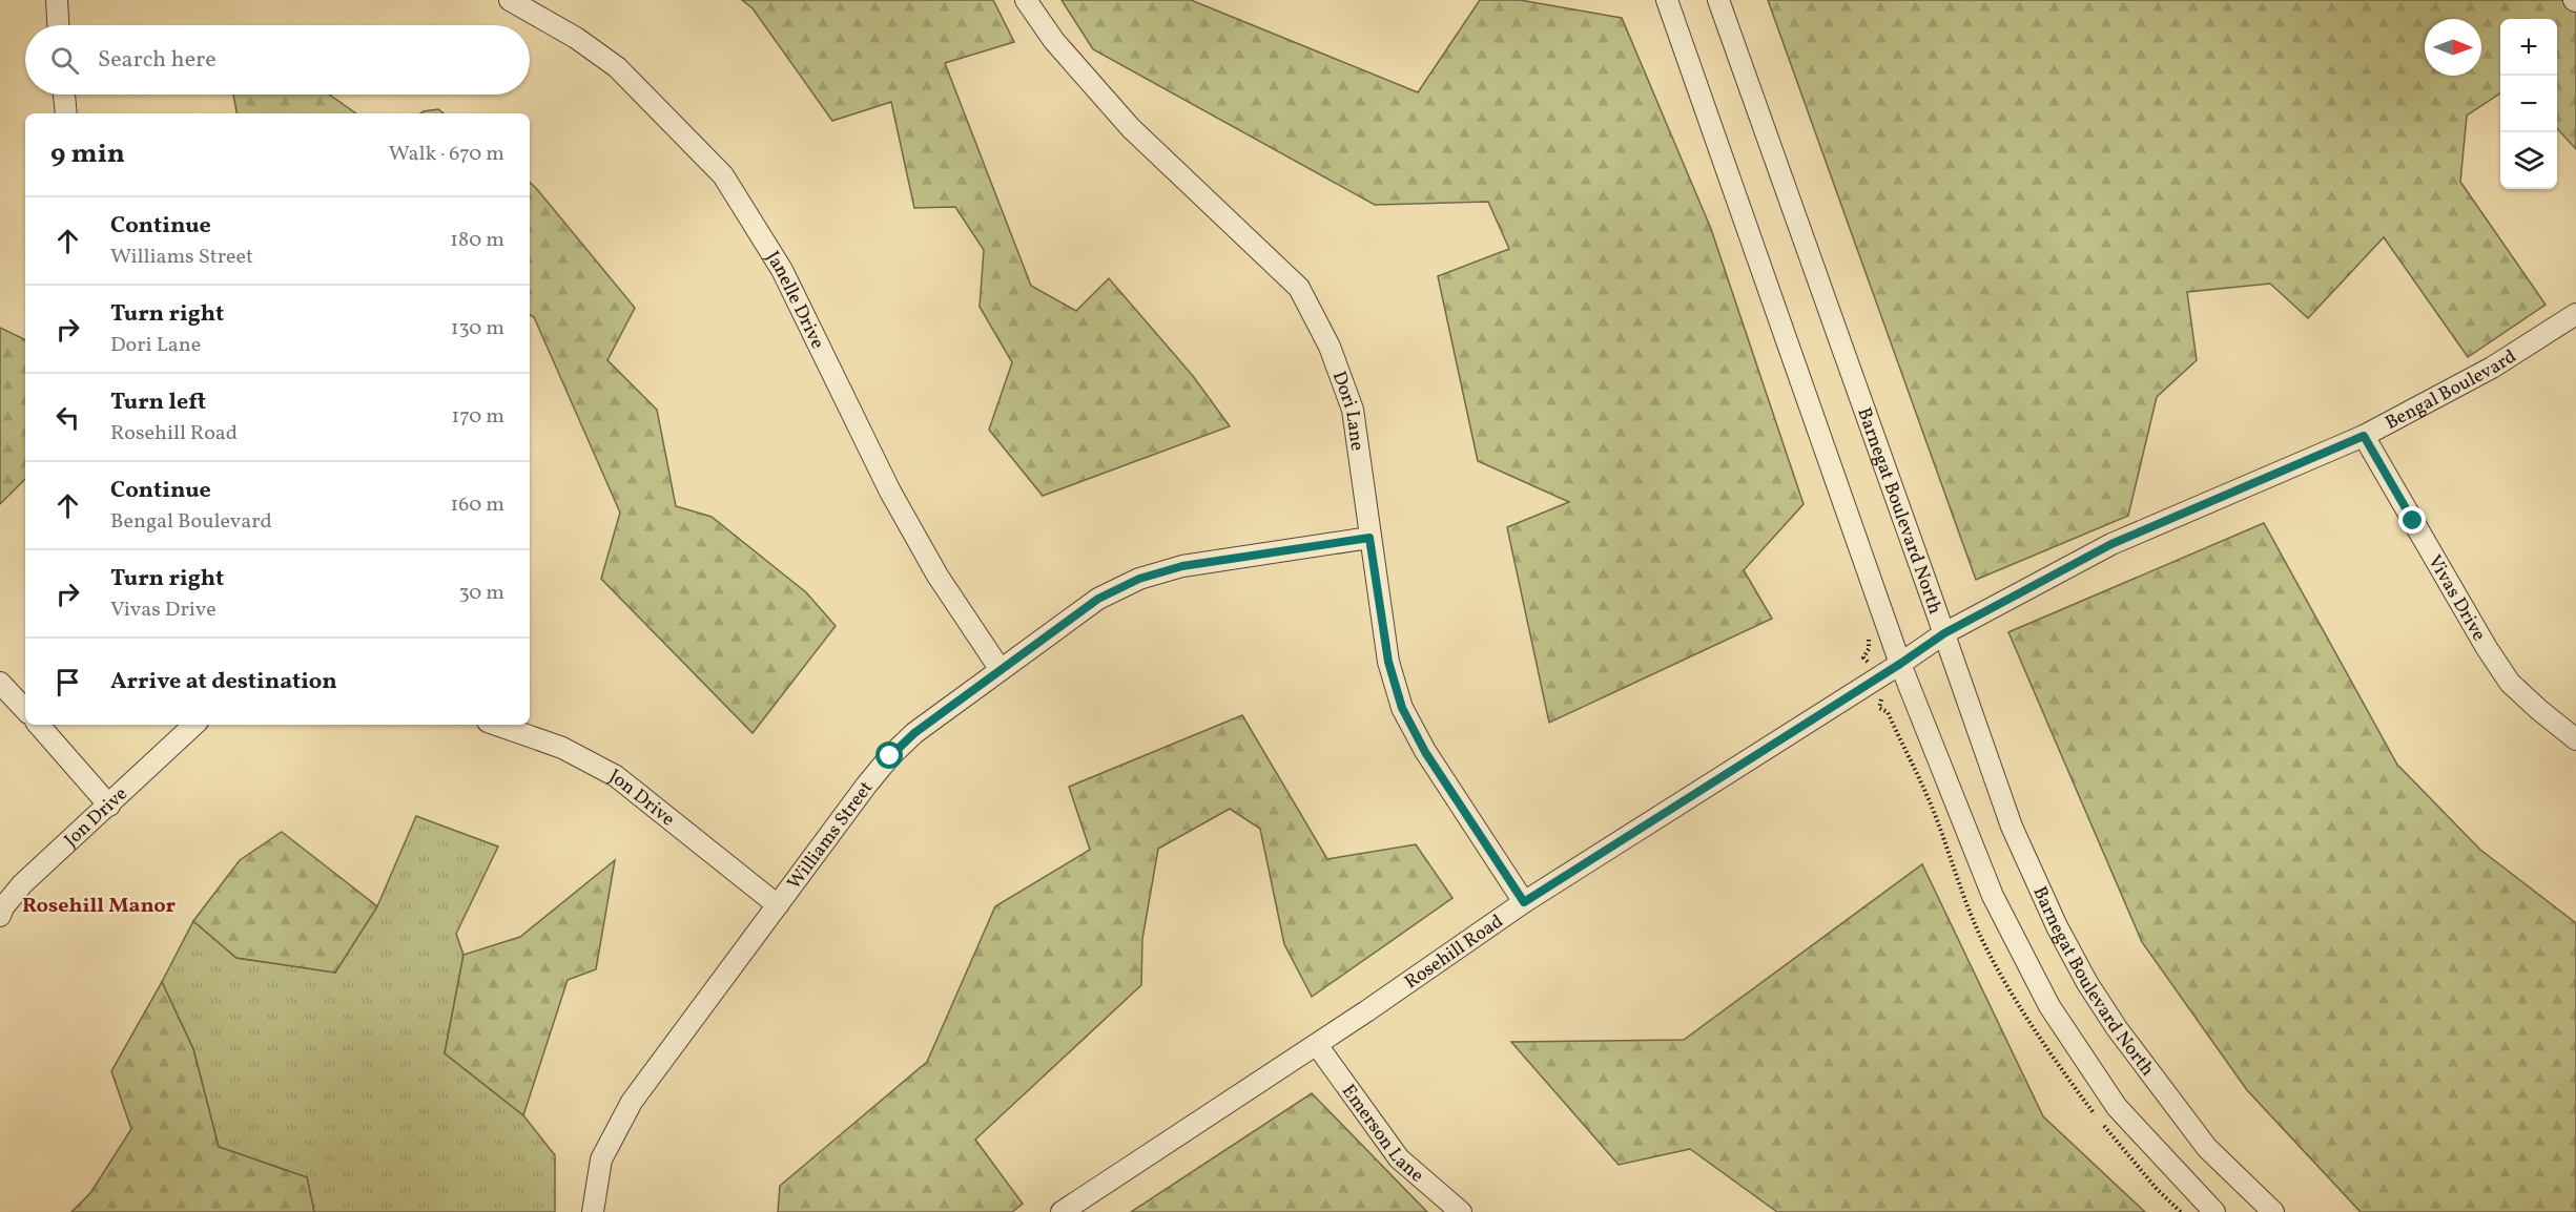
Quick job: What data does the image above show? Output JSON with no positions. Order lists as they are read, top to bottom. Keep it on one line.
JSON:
{"streets":{"street":["Janelle Drive","Bengal Boulevard","Dori Lane","Barnegat Boulevard North","Vivas Drive","Jon Drive","Williams Street","Rosehill Road","Emerson Lane"]},"crossings":[["Janelle Drive","Williams Street"],["Bengal Boulevard","Barnegat Boulevard North"],["Bengal Boulevard","Vivas Drive"],["Bengal Boulevard","Rosehill Road"],["Dori Lane","Williams Street"],["Dori Lane","Rosehill Road"],["Barnegat Boulevard North","Rosehill Road"],["Jon Drive","Williams Street"],["Rosehill Road","Emerson Lane"]],"districts":["Rosehill Manor"],"north":"right","page":{"map_buttons":["+","−"],"search":"Search here","heading":["9 min","Walk · 670 m"],"list":[["Continue","Williams Street","180 m"],["Turn right","Dori Lane","130 m"],["Turn left","Rosehill Road","170 m"],["Continue","Bengal Boulevard","160 m"],["Turn right","Vivas Drive","30 m"],"Arrive at destination"]}}
